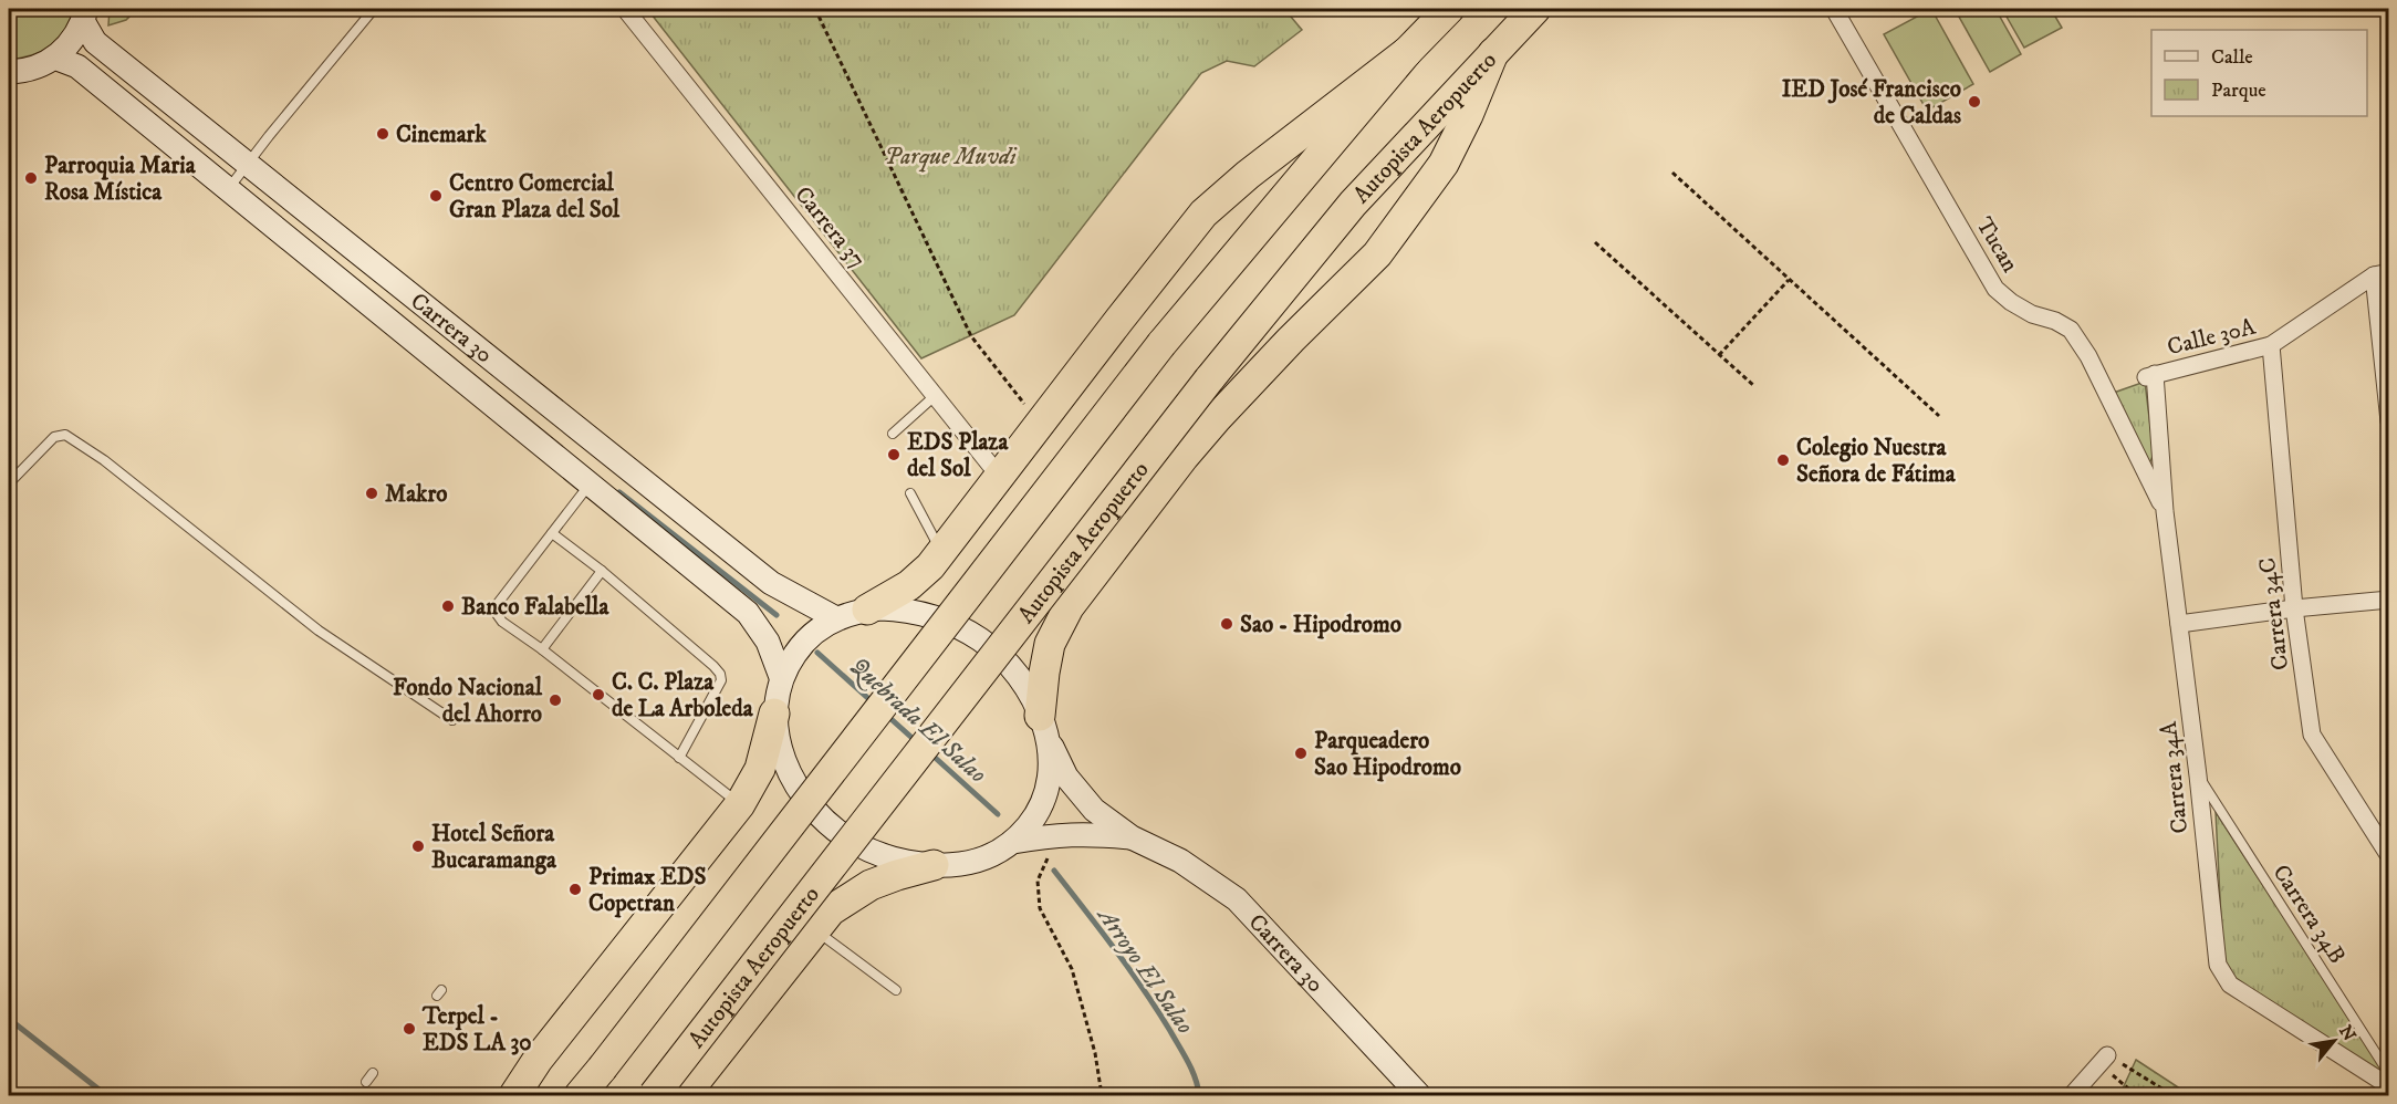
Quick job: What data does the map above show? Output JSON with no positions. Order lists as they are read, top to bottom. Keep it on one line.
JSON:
{"streets":{"highway":["Autopista Aeropuerto"],"street":["Carrera 37","Tucan","Carrera 30","Calle 30A","Carrera 34C","Carrera 34A"],"lane":["Carrera 34B"]},"crossings":[["Tucan","Carrera 34A"],["Calle 30A","Carrera 34C"],["Calle 30A","Carrera 34A"],["Carrera 34A","Carrera 34B"]],"water":["Quebrada El Salao","Arroyo El Salao"],"parks":["Parque Muvdi"],"places":["IED José Francisco de Caldas","Cinemark","Parroquia Maria Rosa Mística","Centro Comercial Gran Plaza del Sol","EDS Plaza del Sol","Colegio Nuestra Señora de Fátima","Makro","Banco Falabella","Sao - Hipodromo","C. C. Plaza de La Arboleda","Fondo Nacional del Ahorro","Parqueadero Sao Hipodromo","Hotel Señora Bucaramanga","Primax EDS Copetran","Terpel - EDS LA 30"],"legend":["Calle","Parque"],"north":"top right"}
